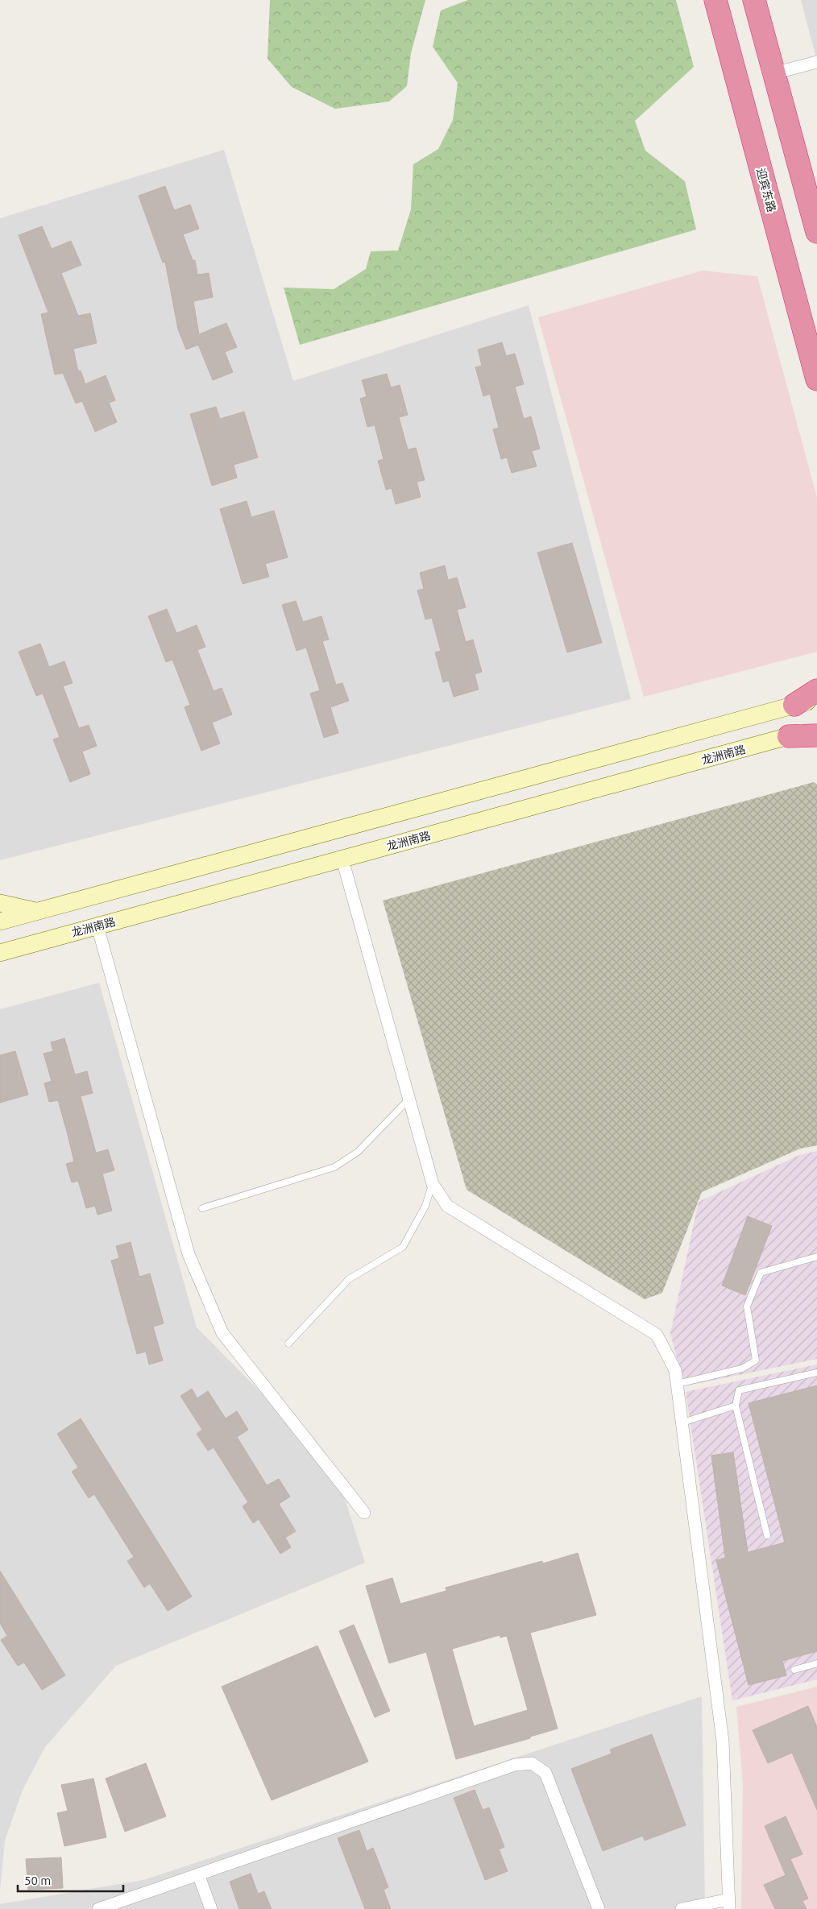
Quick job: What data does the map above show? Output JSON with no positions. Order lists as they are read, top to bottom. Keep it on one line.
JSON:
{"streets":{"highway":["迎宾东路"],"main road":["龙洲南路"]},"scale_bar":"50 m"}
